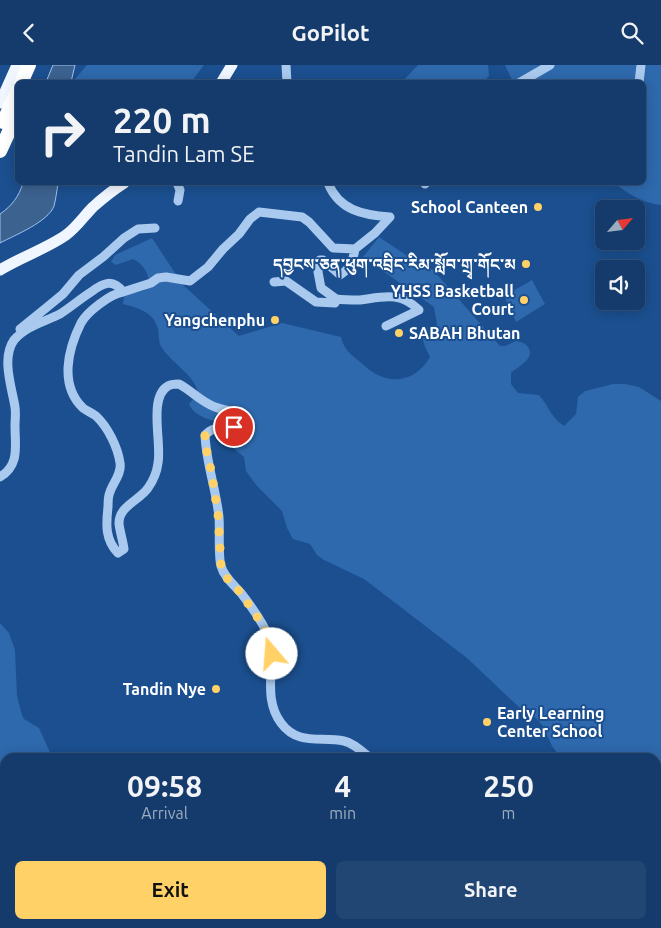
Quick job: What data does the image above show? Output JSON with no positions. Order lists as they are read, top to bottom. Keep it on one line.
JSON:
{"places":["School Canteen","དབྱངས་ཅན་ཕུག་འབྲིང་རིམ་སློབ་གྲྭ་གོང་མ","YHSS Basketball Court","Yangchenphu","SABAH Bhutan","Tandin Nye","Early Learning Center School"],"north":"top right","page":{"header":"GoPilot","turn":["220 m","Tandin Lam SE"],"eta":["09:58","Arrival","4","min","250","m"],"buttons":["Exit","Share"]}}
